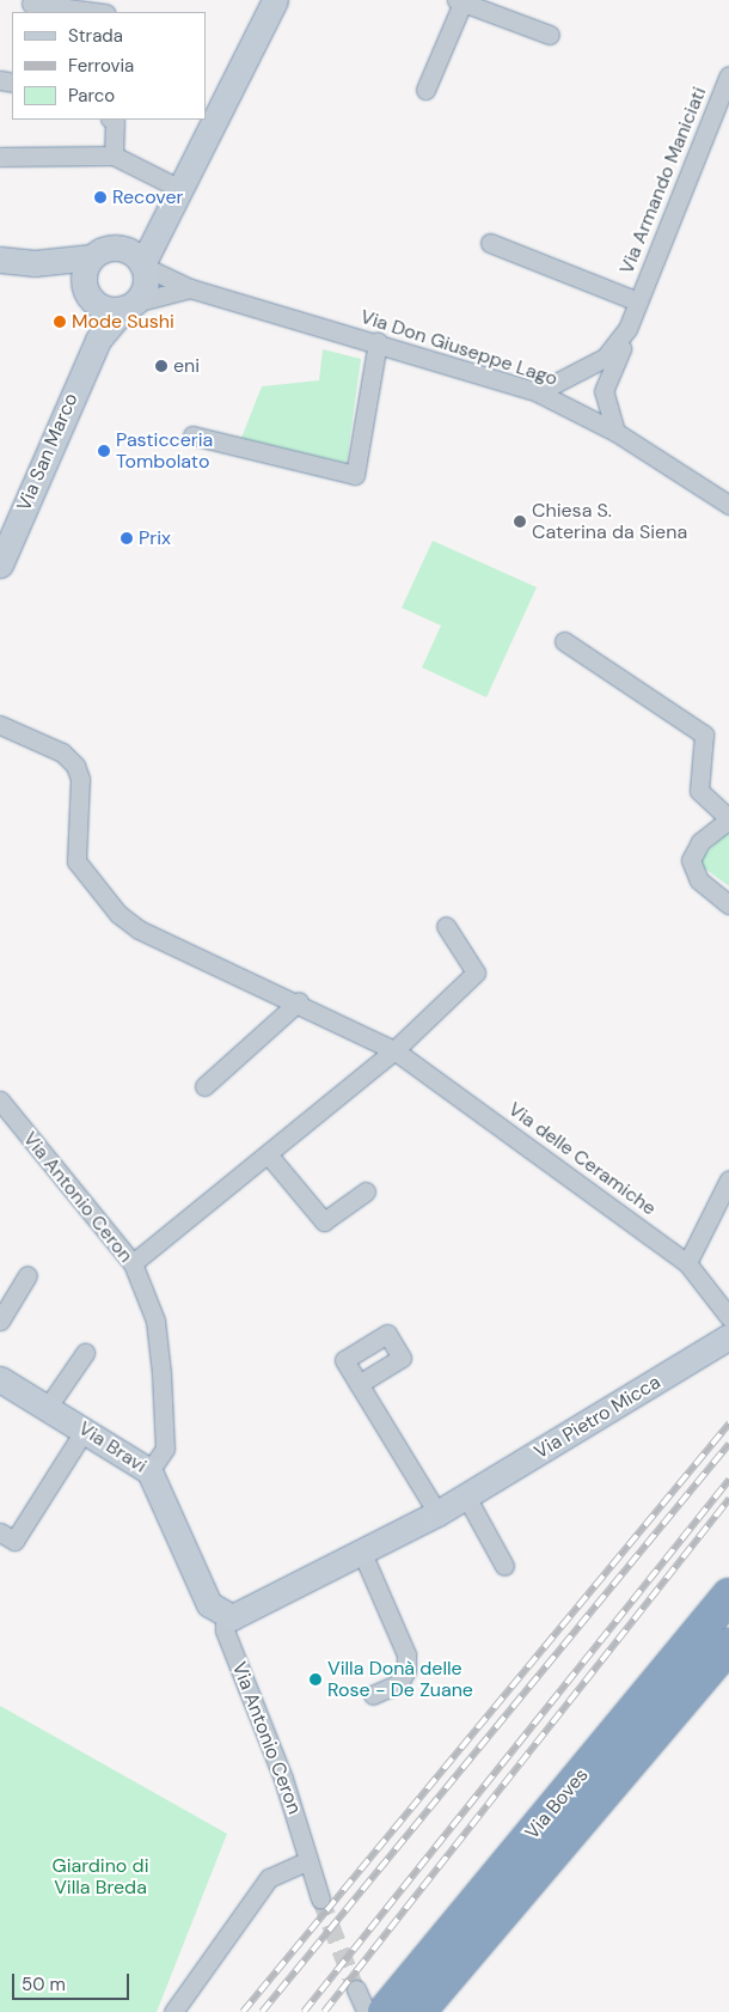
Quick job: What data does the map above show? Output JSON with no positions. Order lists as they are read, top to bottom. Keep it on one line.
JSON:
{"streets":{"highway":["Via Boves"],"street":["Via Armando Maniciati","Via Don Giuseppe Lago","Via San Marco","Via delle Ceramiche","Via Antonio Ceron","Via Pietro Micca","Via Bravi"]},"crossings":[["Via Armando Maniciati","Via Don Giuseppe Lago"],["Via Don Giuseppe Lago","Via San Marco"],["Via Antonio Ceron","Via Pietro Micca"],["Via Antonio Ceron","Via Bravi"]],"parks":["Giardino di Villa Breda"],"places":["Recover","Mode Sushi","eni","Pasticceria Tombolato","Chiesa S. Caterina da Siena","Prix","Villa Donà delle Rose - De Zuane"],"legend":["Strada","Ferrovia","Parco"],"scale_bar":"50 m"}
